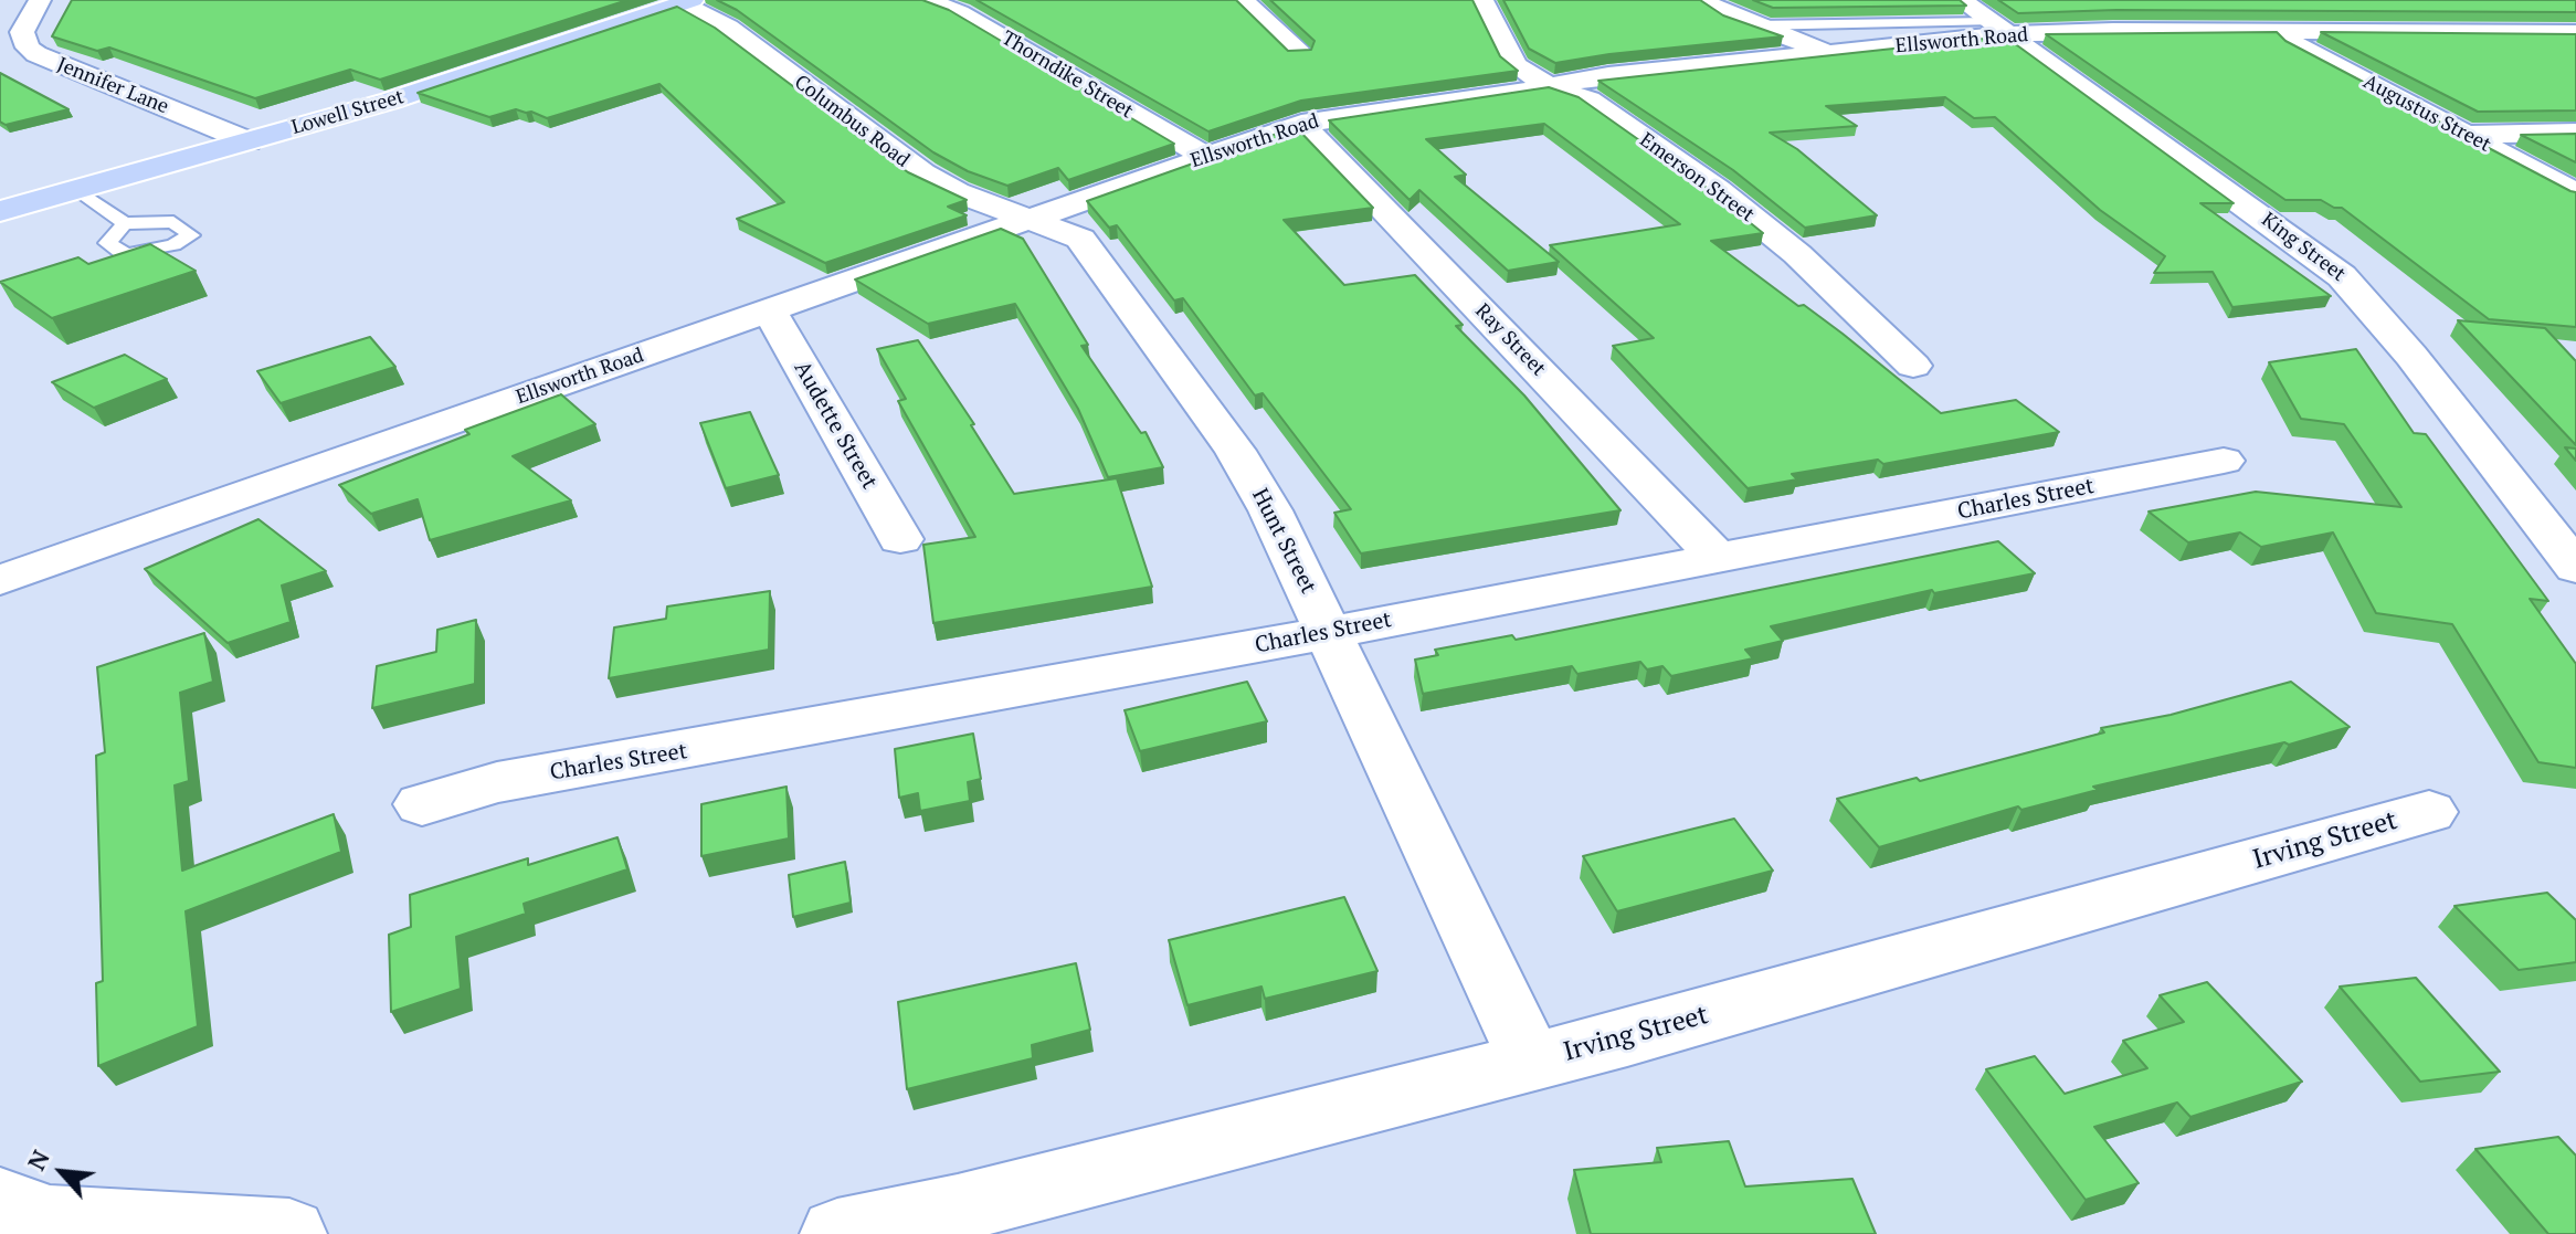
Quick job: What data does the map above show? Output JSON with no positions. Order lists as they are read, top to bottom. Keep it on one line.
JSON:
{"streets":{"main road":["Lowell Street"],"street":["Ellsworth Road","Thorndike Street","Jennifer Lane","Augustus Street","Columbus Road","Emerson Street","King Street","Ray Street","Audette Street","Charles Street","Hunt Street","Irving Street"]},"crossings":[["Ellsworth Road","Thorndike Street"],["Ellsworth Road","Augustus Street"],["Ellsworth Road","Columbus Road"],["Ellsworth Road","Emerson Street"],["Ellsworth Road","King Street"],["Ellsworth Road","Ray Street"],["Ellsworth Road","Audette Street"],["Ellsworth Road","Hunt Street"],["Jennifer Lane","Lowell Street"],["Lowell Street","Columbus Road"],["Columbus Road","Hunt Street"],["Ray Street","Charles Street"],["Charles Street","Hunt Street"],["Hunt Street","Irving Street"]],"north":"top left"}
